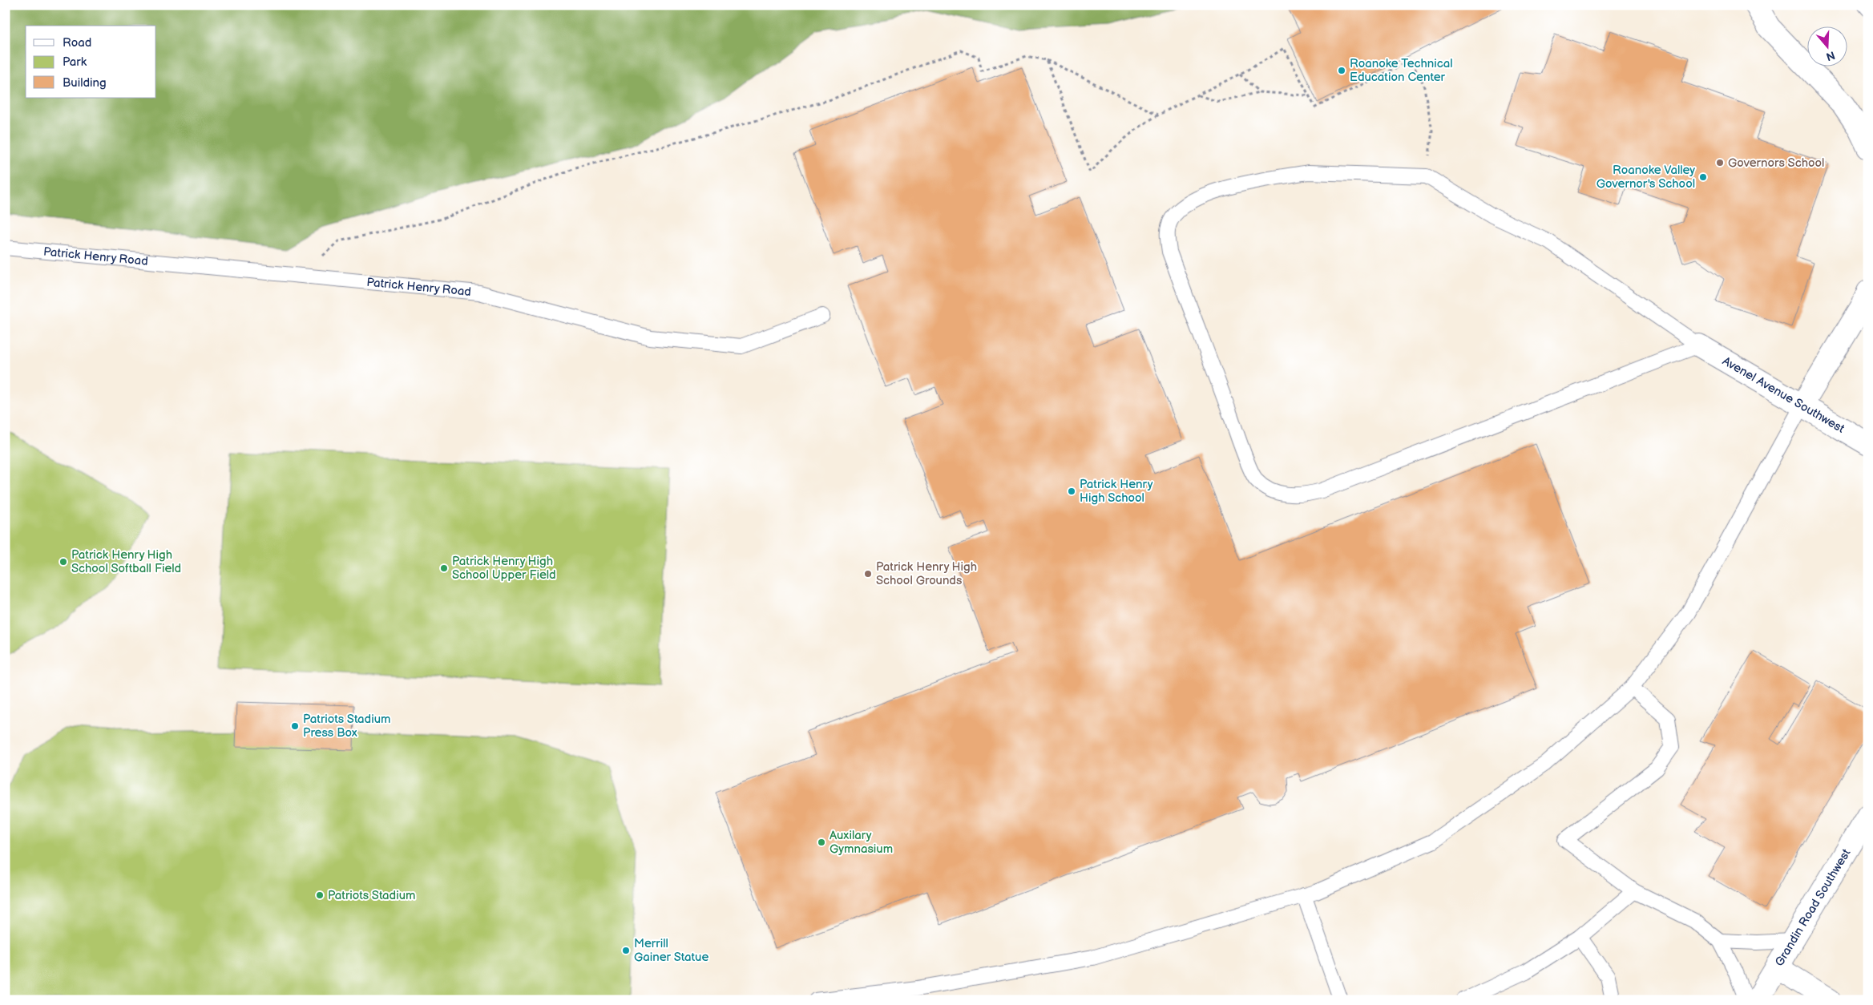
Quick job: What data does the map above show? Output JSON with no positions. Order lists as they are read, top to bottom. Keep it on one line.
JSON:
{"streets":{"street":["Avenel Avenue Southwest","Grandin Road Southwest"],"lane":["Patrick Henry Road"]},"places":["Roanoke Technical Education Center","Governors School","Roanoke Valley Governor's School","Patrick Henry High School","Patrick Henry High School Softball Field","Patrick Henry High School Upper Field","Patrick Henry High School Grounds","Patriots Stadium Press Box","Auxilary Gymnasium","Patriots Stadium","Merrill Gainer Statue"],"legend":["Road","Park","Building"],"north":"bottom"}
